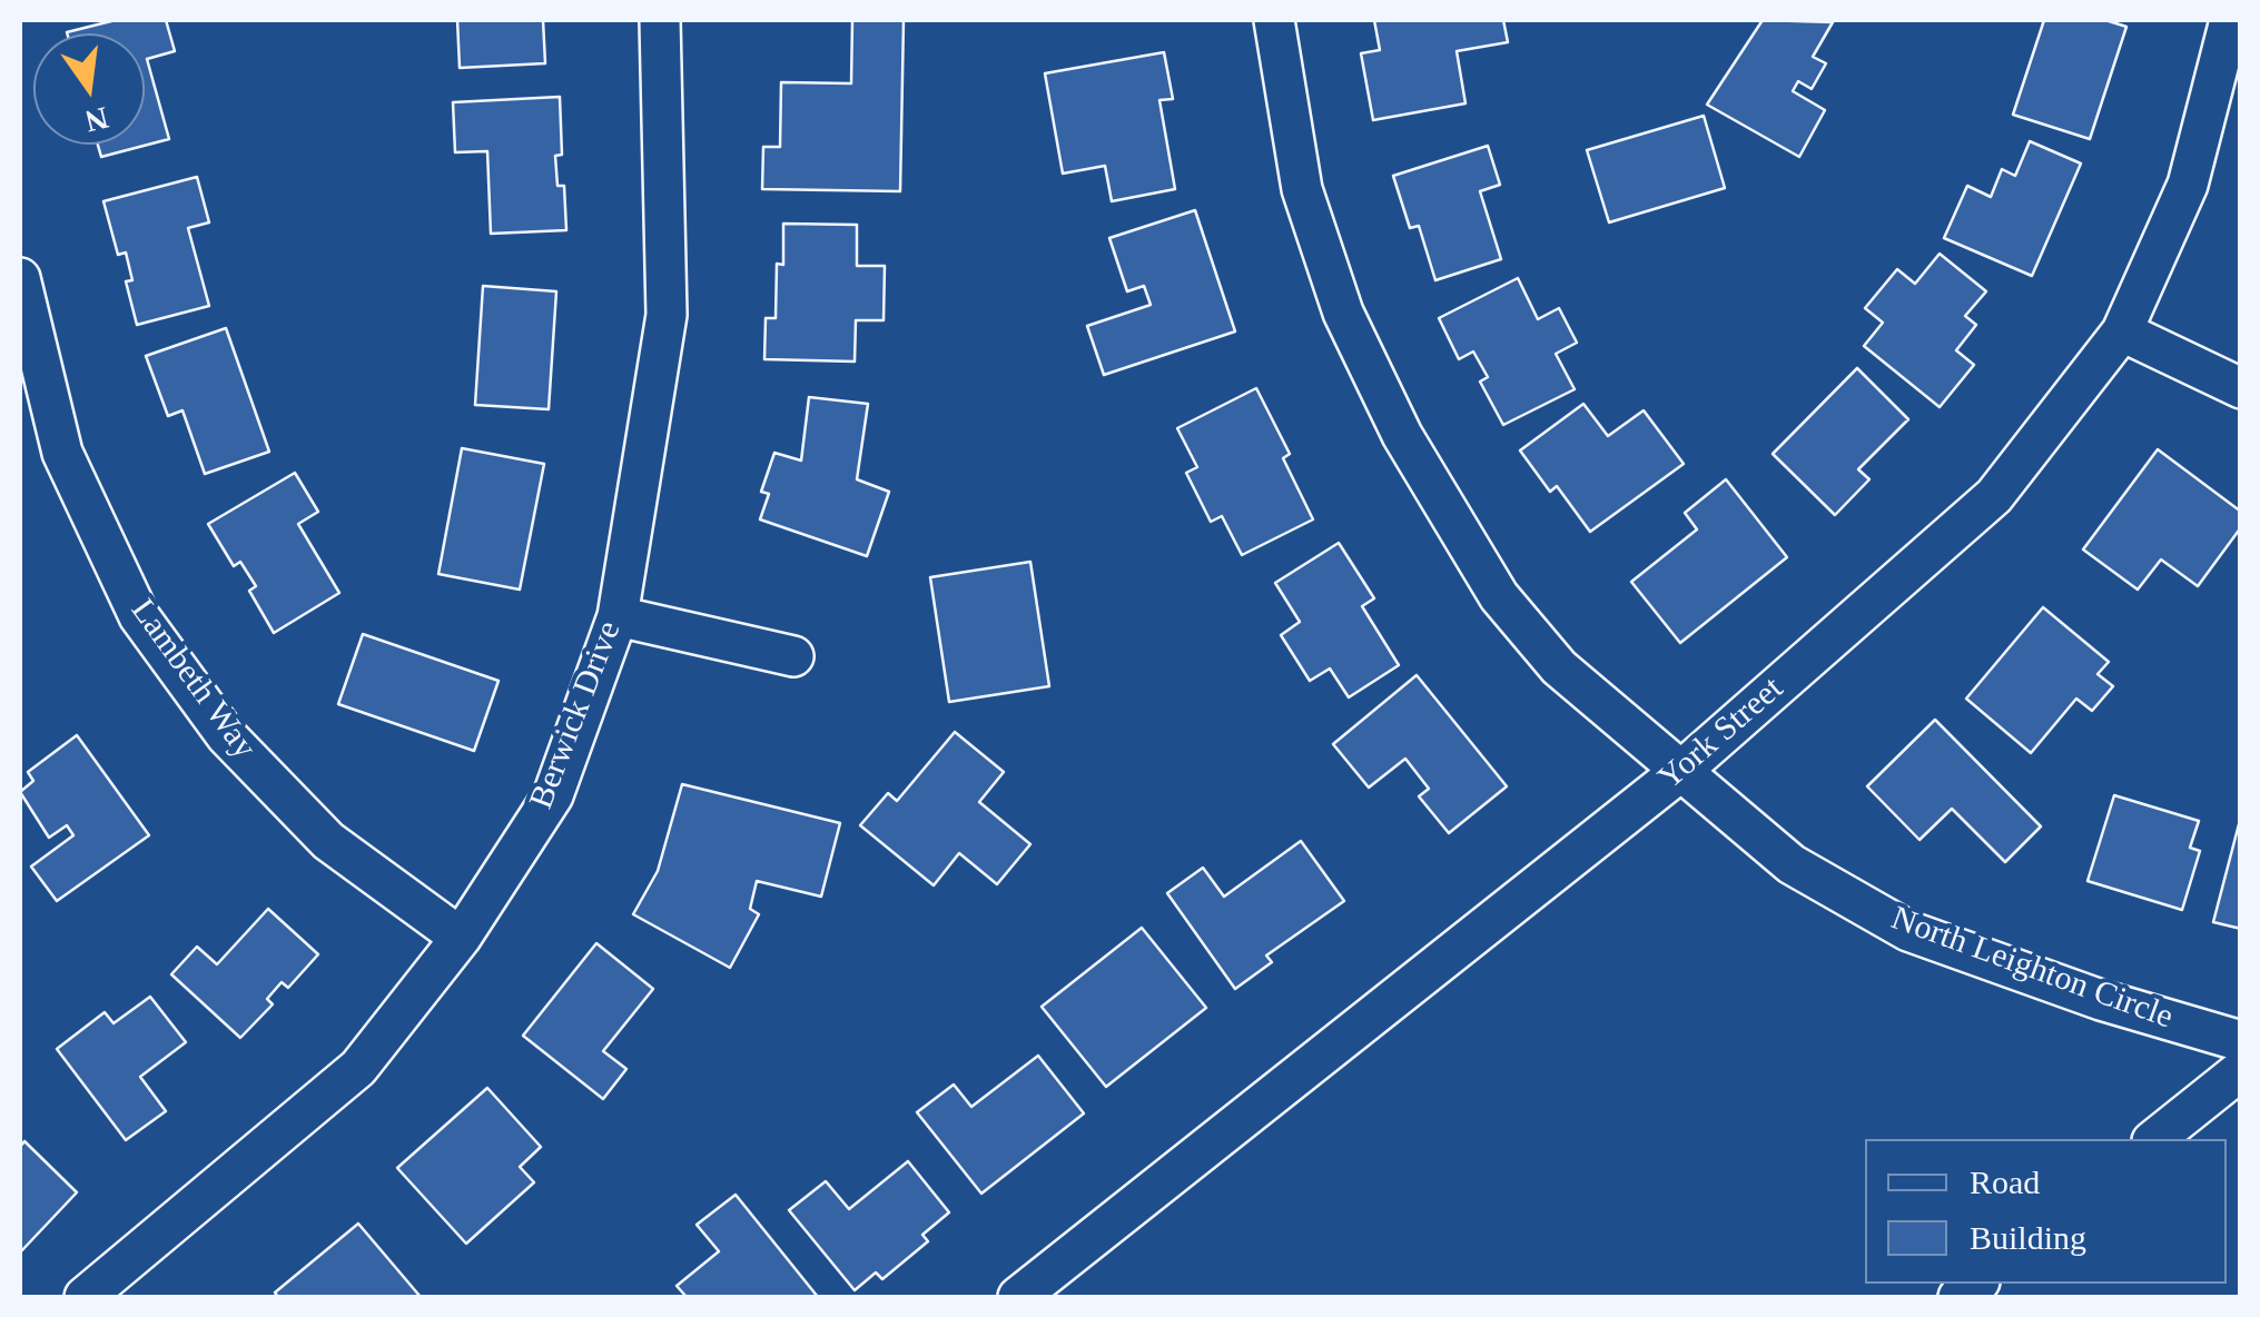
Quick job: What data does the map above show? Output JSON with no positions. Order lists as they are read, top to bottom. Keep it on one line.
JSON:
{"streets":{"street":["Lambeth Way","Berwick Drive","York Street","North Leighton Circle"]},"crossings":[["Lambeth Way","Berwick Drive"],["York Street","North Leighton Circle"]],"legend":["Road","Building"],"north":"bottom"}
